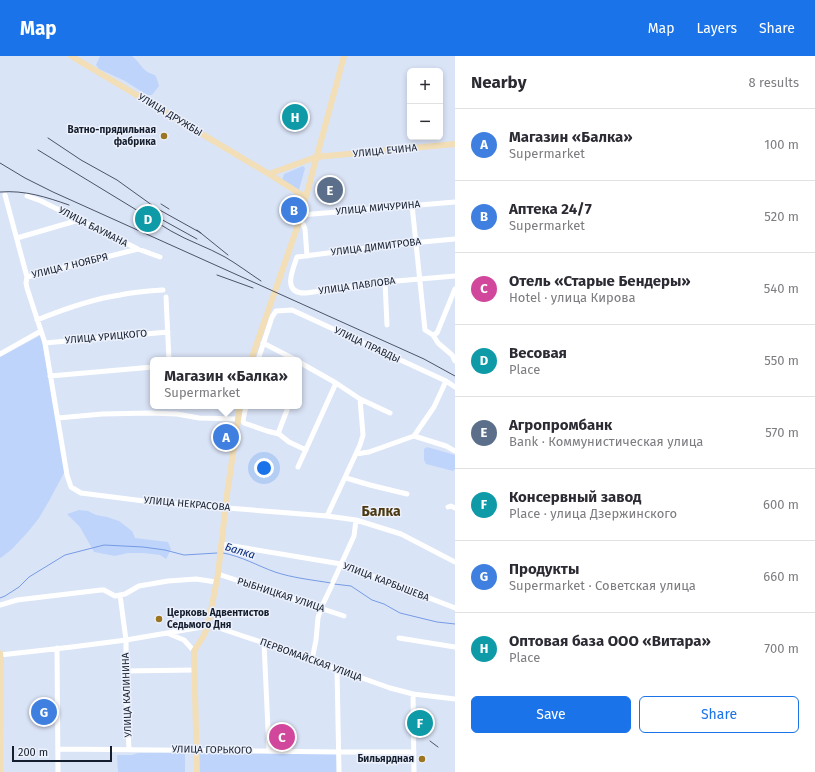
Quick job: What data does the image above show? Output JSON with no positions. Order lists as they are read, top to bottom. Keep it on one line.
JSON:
{"streets":{"main road":["УЛИЦА ДРУЖБЫ","УЛИЦА ЕЧИНА"],"street":["УЛИЦА МИЧУРИНА","УЛИЦА БАУМАНА","УЛИЦА ДИМИТРОВА","УЛИЦА 7 НОЯБРЯ","УЛИЦА ПАВЛОВА","УЛИЦА УРИЦКОГО","УЛИЦА ПРАВДЫ","УЛИЦА НЕКРАСОВА","УЛИЦА КАРБЫШЕВА","РЫБНИЦКАЯ УЛИЦА","ПЕРВОМАЙСКАЯ УЛИЦА","УЛИЦА КАЛИНИНА","УЛИЦА ГОРЬКОГО"]},"crossings":[["УЛИЦА БАУМАНА","УЛИЦА 7 НОЯБРЯ"],["УЛИЦА ДИМИТРОВА","УЛИЦА ПАВЛОВА"],["УЛИЦА 7 НОЯБРЯ","УЛИЦА НЕКРАСОВА"],["УЛИЦА УРИЦКОГО","УЛИЦА НЕКРАСОВА"],["ПЕРВОМАЙСКАЯ УЛИЦА","УЛИЦА КАЛИНИНА"],["УЛИЦА КАЛИНИНА","УЛИЦА ГОРЬКОГО"]],"districts":["Балка"],"water":["Балка"],"places":["Ватно-прядильная фабрика","Церковь Адвентистов Седьмого Дня","Бильярдная"],"scale_bar":"200 m","page":{"header":"Map","nav":["Map","Layers","Share"],"heading":["Nearby","8 results"],"map_buttons":["+","−"],"pins":["H","E","B","D","A","G","F","C"],"list":[{"mark":"A","name":"Магазин «Балка»","note":"Supermarket","value":"100 m"},{"mark":"B","name":"Аптека 24/7","note":"Supermarket","value":"520 m"},{"mark":"C","name":"Отель «Старые Бендеры»","note":"Hotel · улица Кирова","value":"540 m"},{"mark":"D","name":"Весовая","note":"Place","value":"550 m"},{"mark":"E","name":"Агропромбанк","note":"Bank · Коммунистическая улица","value":"570 m"},{"mark":"F","name":"Консервный завод","note":"Place · улица Дзержинского","value":"600 m"},{"mark":"G","name":"Продукты","note":"Supermarket · Советская улица","value":"660 m"},{"mark":"H","name":"Оптовая база ООО «Витара»","note":"Place","value":"700 m"}],"popup":["Магазин «Балка»","Supermarket"],"buttons":["Save","Share"],"scale":"200 m"}}
